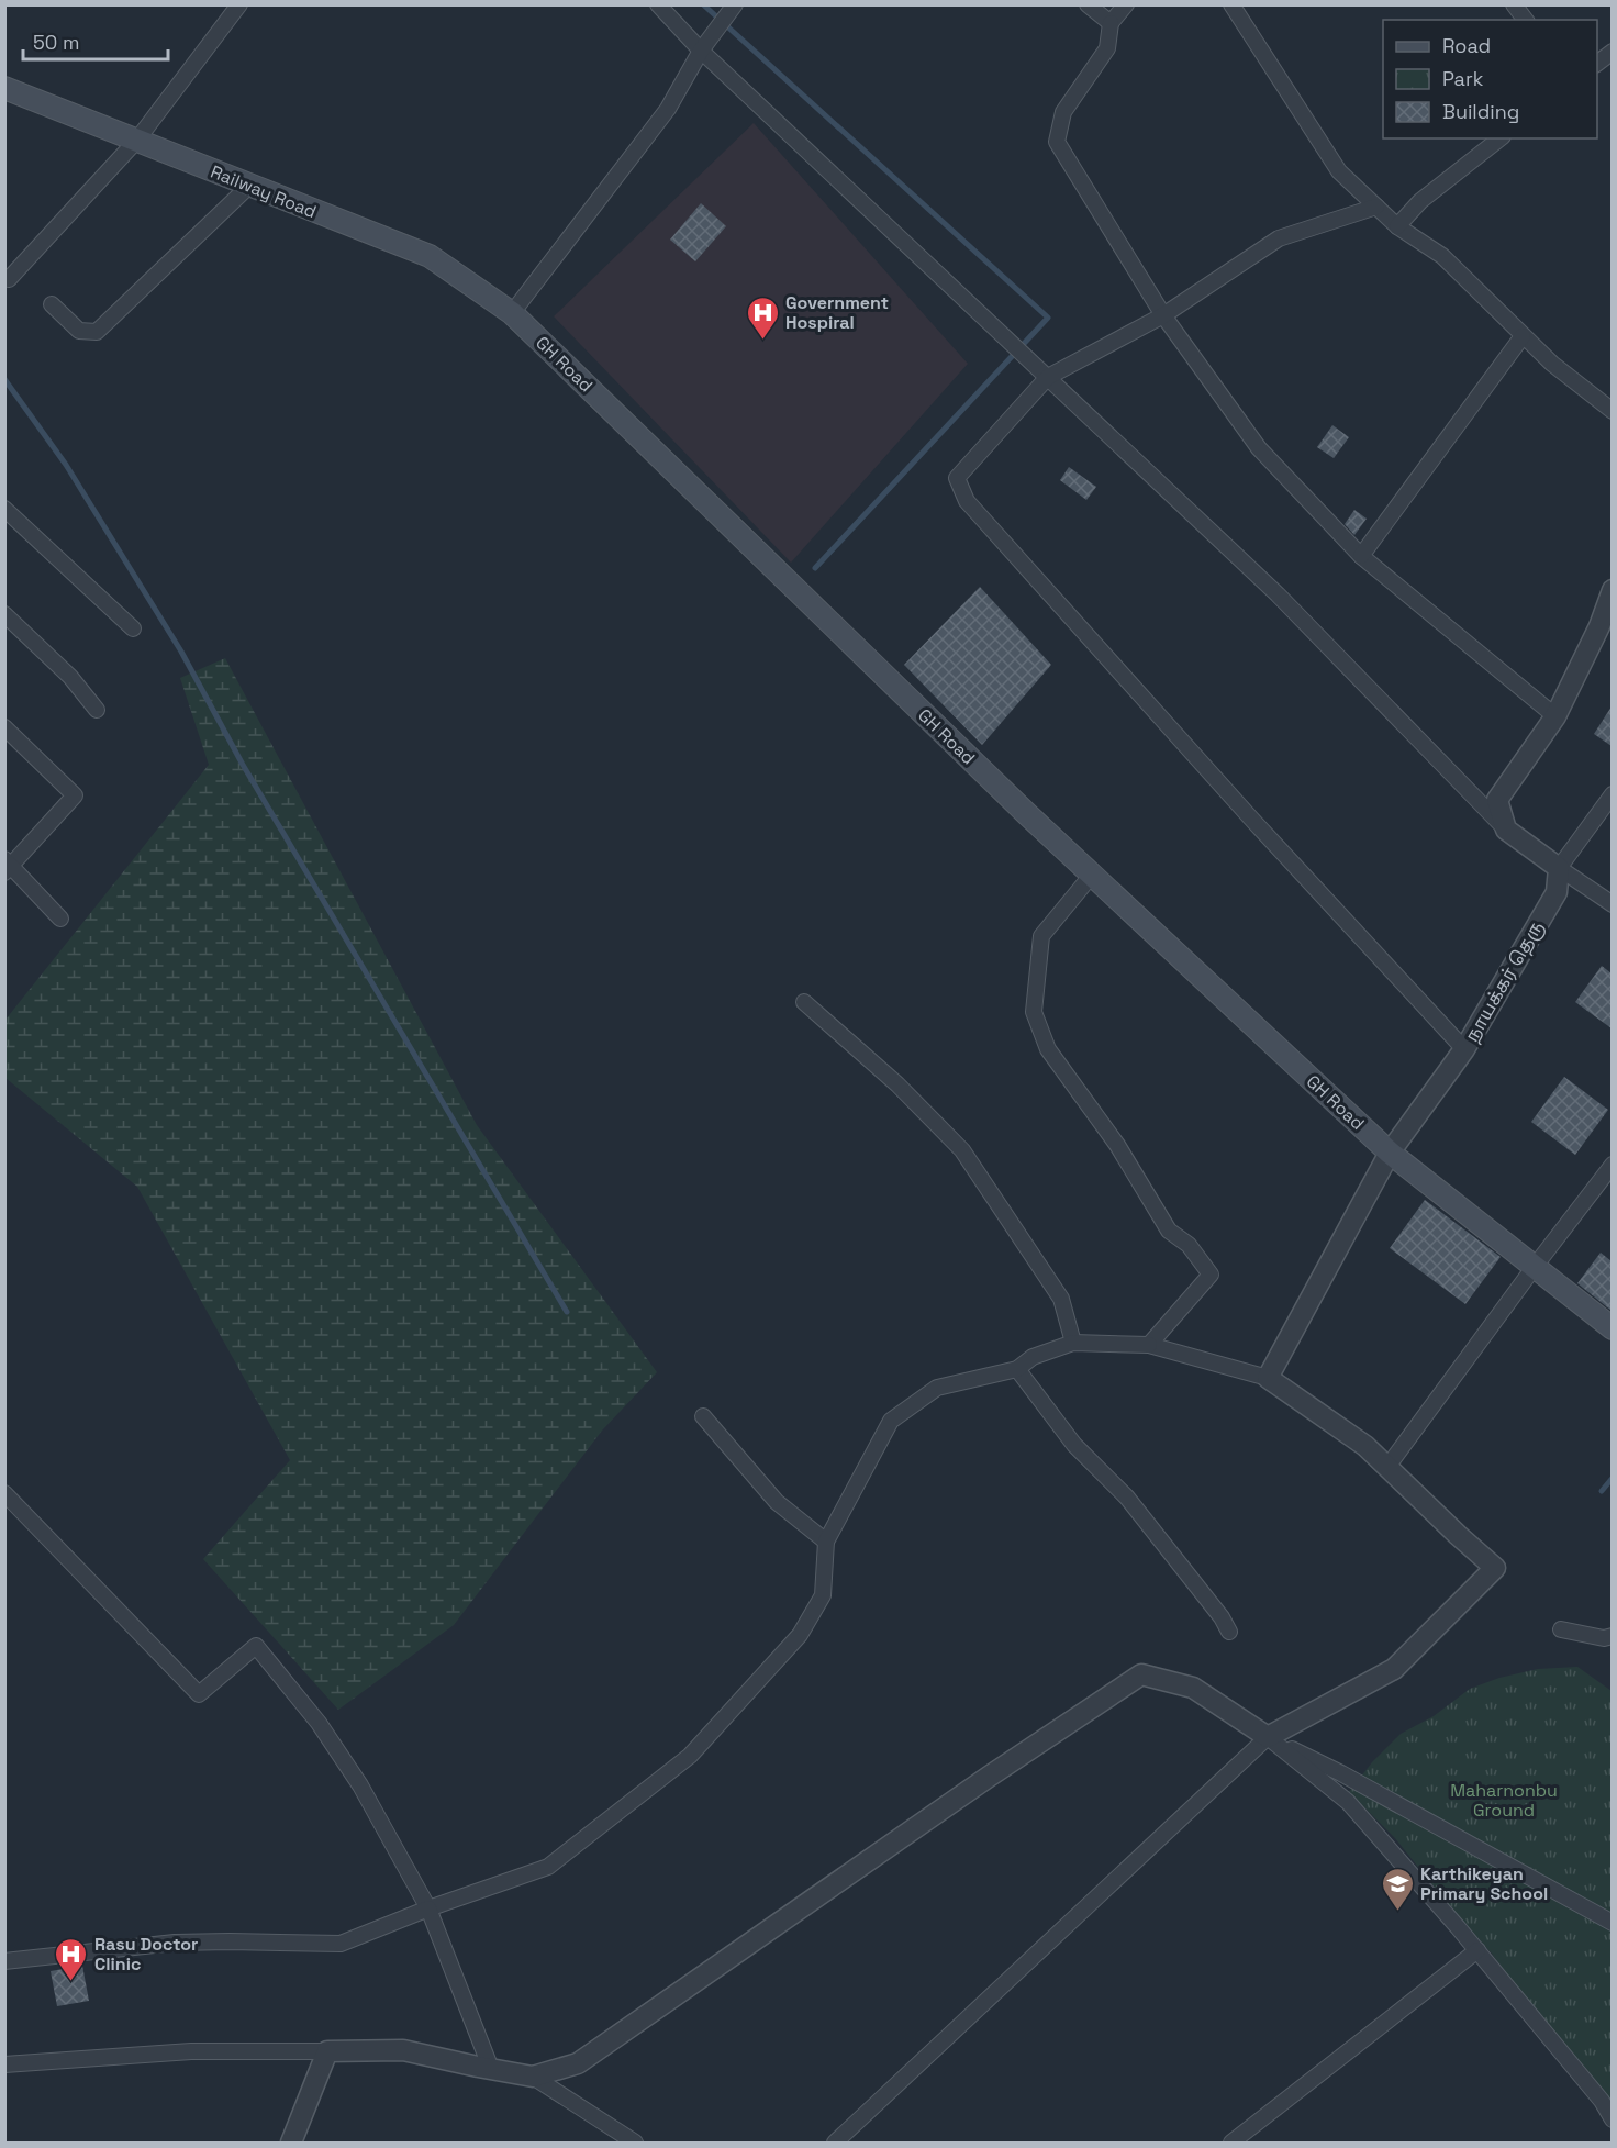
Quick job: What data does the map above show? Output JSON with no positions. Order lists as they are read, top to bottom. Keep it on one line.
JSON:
{"streets":{"main road":["Railway Road","GH Road"],"street":["நாயக்கர் தெரு"]},"crossings":[["Railway Road","GH Road"],["GH Road","நாயக்கர் தெரு"]],"parks":["Maharnonbu Ground"],"places":{"hospital":["Government Hospiral","Rasu Doctor Clinic"],"school or university":["Karthikeyan Primary School"]},"legend":["Road","Park","Building"],"scale_bar":"50 m"}
